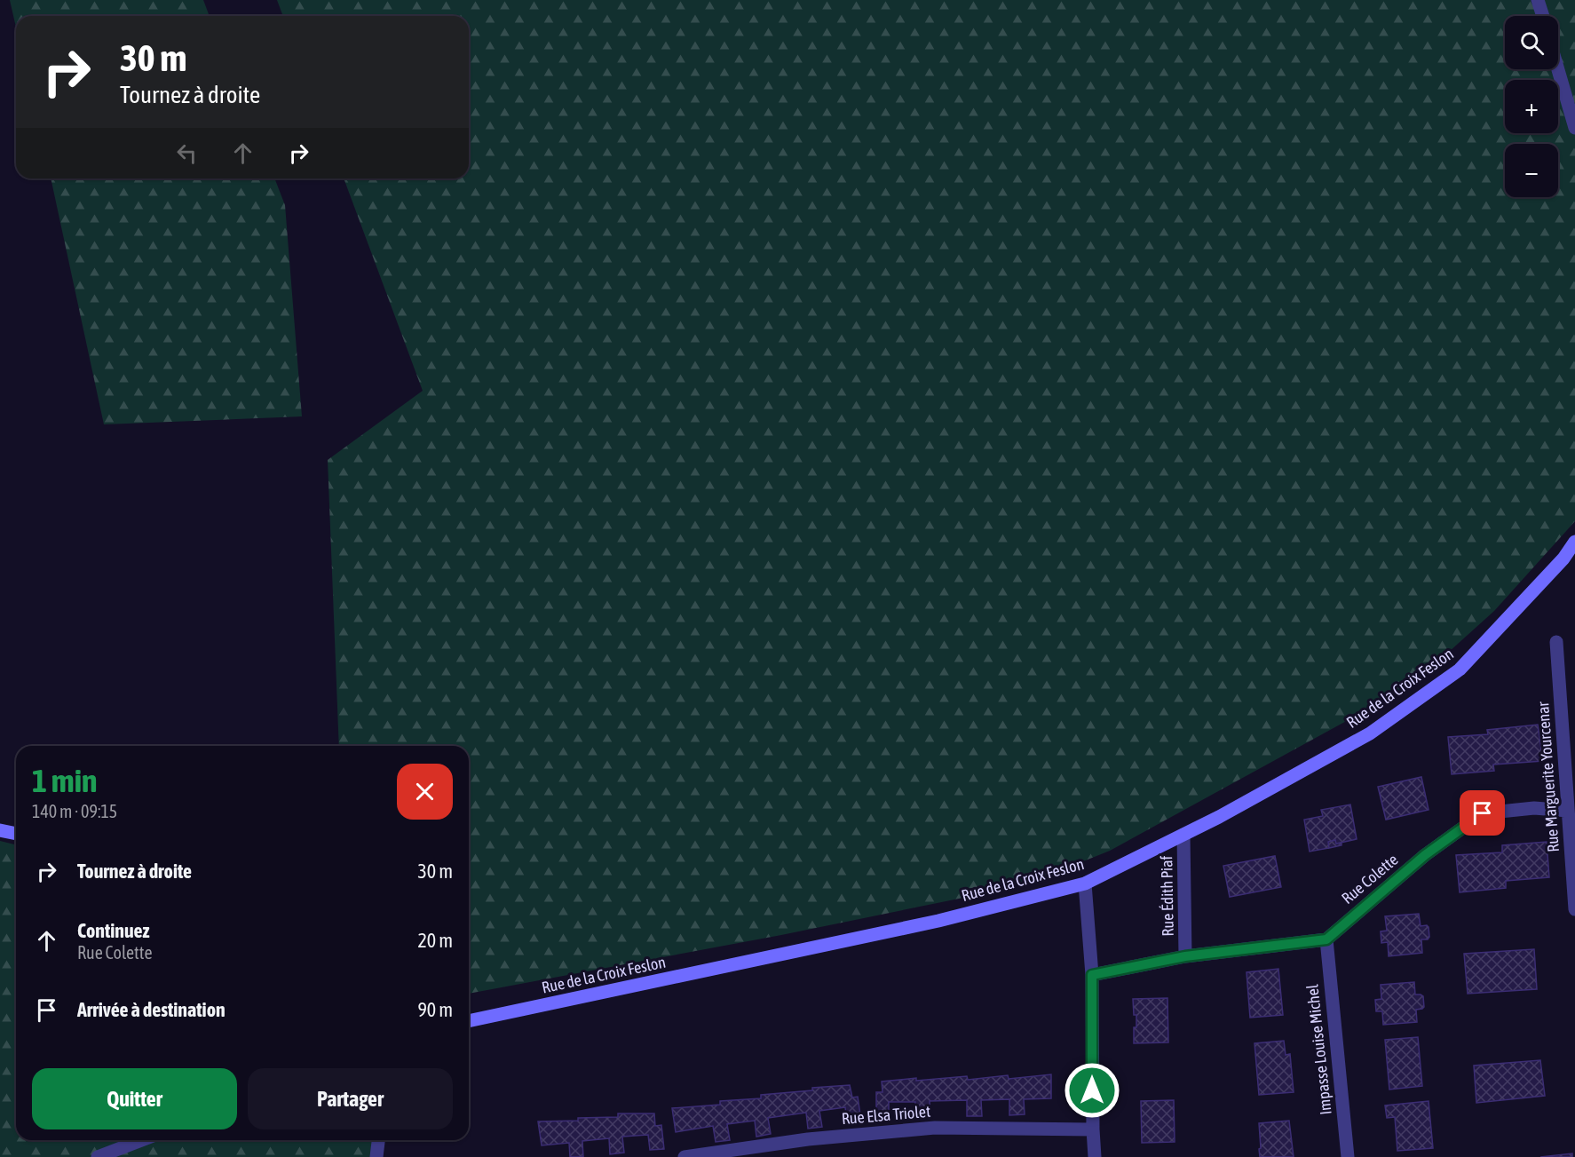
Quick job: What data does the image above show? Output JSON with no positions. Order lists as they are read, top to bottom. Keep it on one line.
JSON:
{"streets":{"street":["Rue de la Croix Feslon","Rue Marguerite Yourcenar","Rue Colette","Rue Édith Piaf","Impasse Louise Michel","Rue Elsa Triolet"]},"crossings":[["Rue de la Croix Feslon","Rue Édith Piaf"],["Rue Marguerite Yourcenar","Rue Colette"],["Rue Colette","Impasse Louise Michel"]],"page":{"map_buttons":["+","−"],"turn":["30 m","Tournez à droite"],"heading":["1 min","140 m · 09:15"],"list":[{"name":"Tournez à droite","value":"30 m"},{"name":"Continuez","note":"Rue Colette","value":"20 m"},{"name":"Arrivée à destination","value":"90 m"}],"buttons":["Quitter","Partager"]}}
